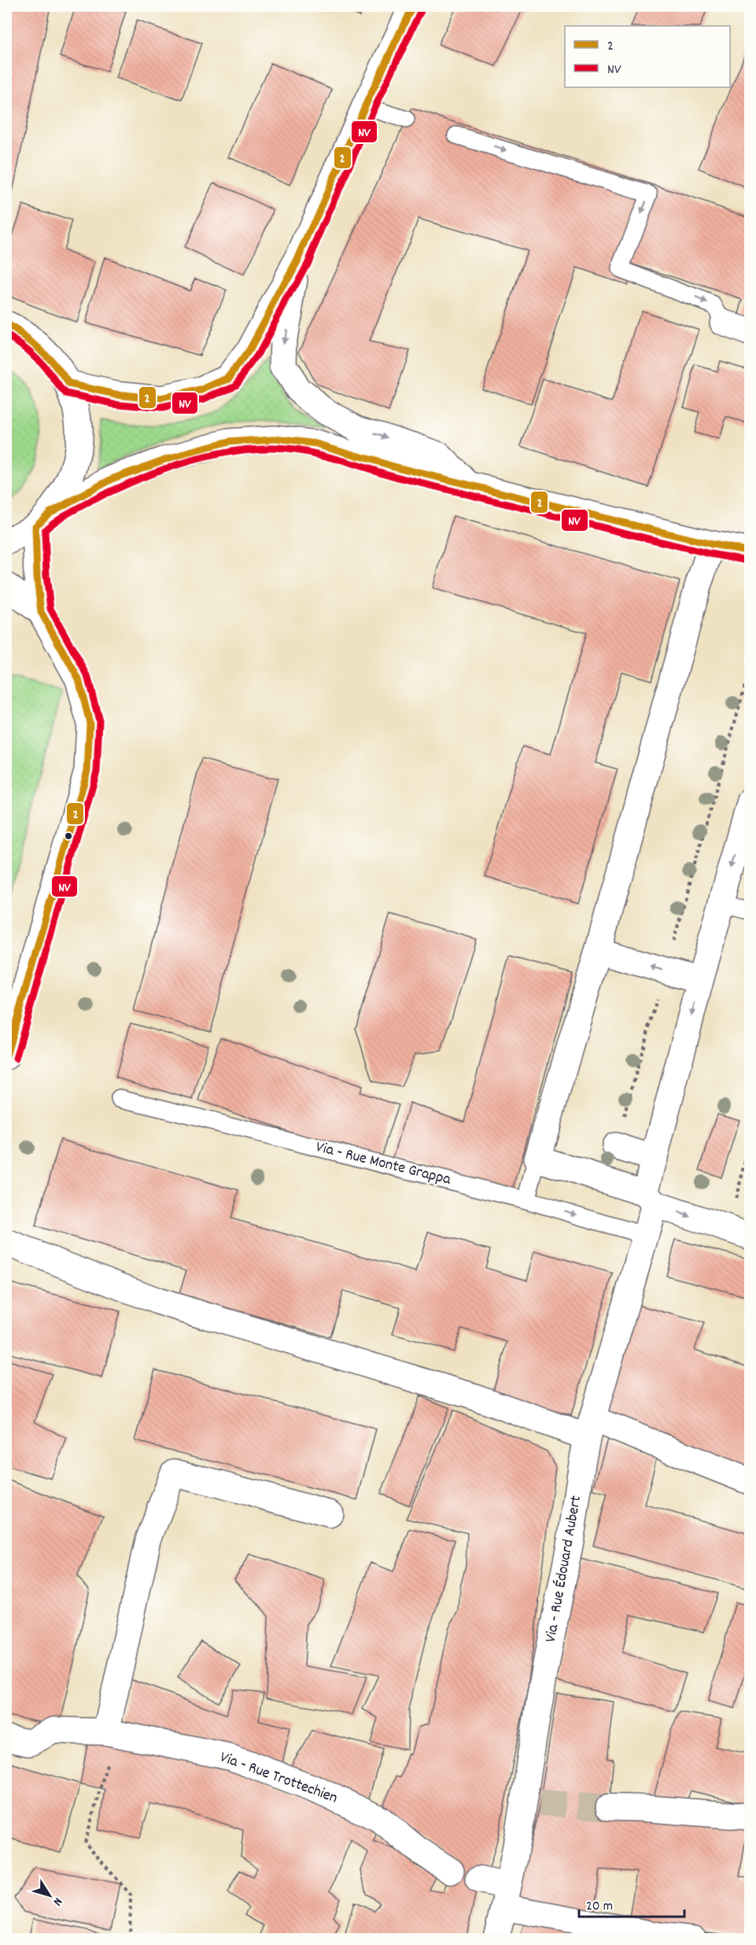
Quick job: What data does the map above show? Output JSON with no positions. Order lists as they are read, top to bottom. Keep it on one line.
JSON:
{"streets":{"street":["Via - Rue Édouard Aubert","Via - Rue Trottechien"],"lane":["Via - Rue Monte Grappa"]},"crossings":[["Via - Rue Monte Grappa","Via - Rue Édouard Aubert"]],"lines":["transit line 2","transit line NV"],"legend":["2","NV"],"scale_bar":"20 m","north":"bottom right"}
